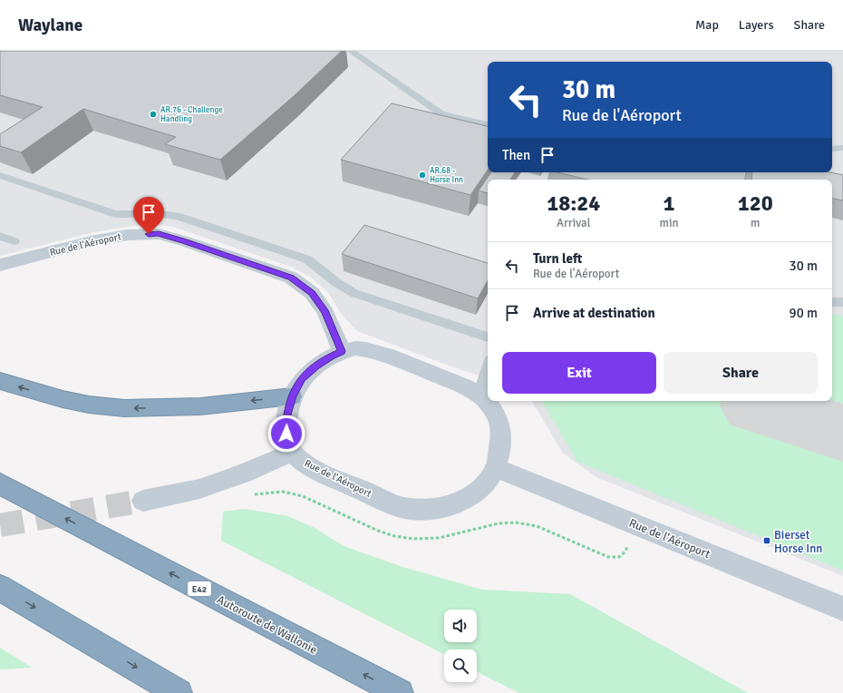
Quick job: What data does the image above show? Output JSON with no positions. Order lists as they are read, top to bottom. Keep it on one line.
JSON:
{"streets":{"highway":["E42","Autoroute de Wallonie"],"street":["Rue de l'Aéroport"]},"places":{"other":["AR.76 - Challenge Handling","AR.68 - Horse Inn"],"transit":["Bierset Horse Inn"]},"page":{"header":"Waylane","nav":["Map","Layers","Share"],"turn":["30 m","Rue de l'Aéroport"],"then":"Then","eta":["18:24","Arrival","1","min","120","m"],"list":[{"name":"Turn left","note":"Rue de l'Aéroport","value":"30 m"},{"name":"Arrive at destination","value":"90 m"}],"buttons":["Exit","Share"]}}
